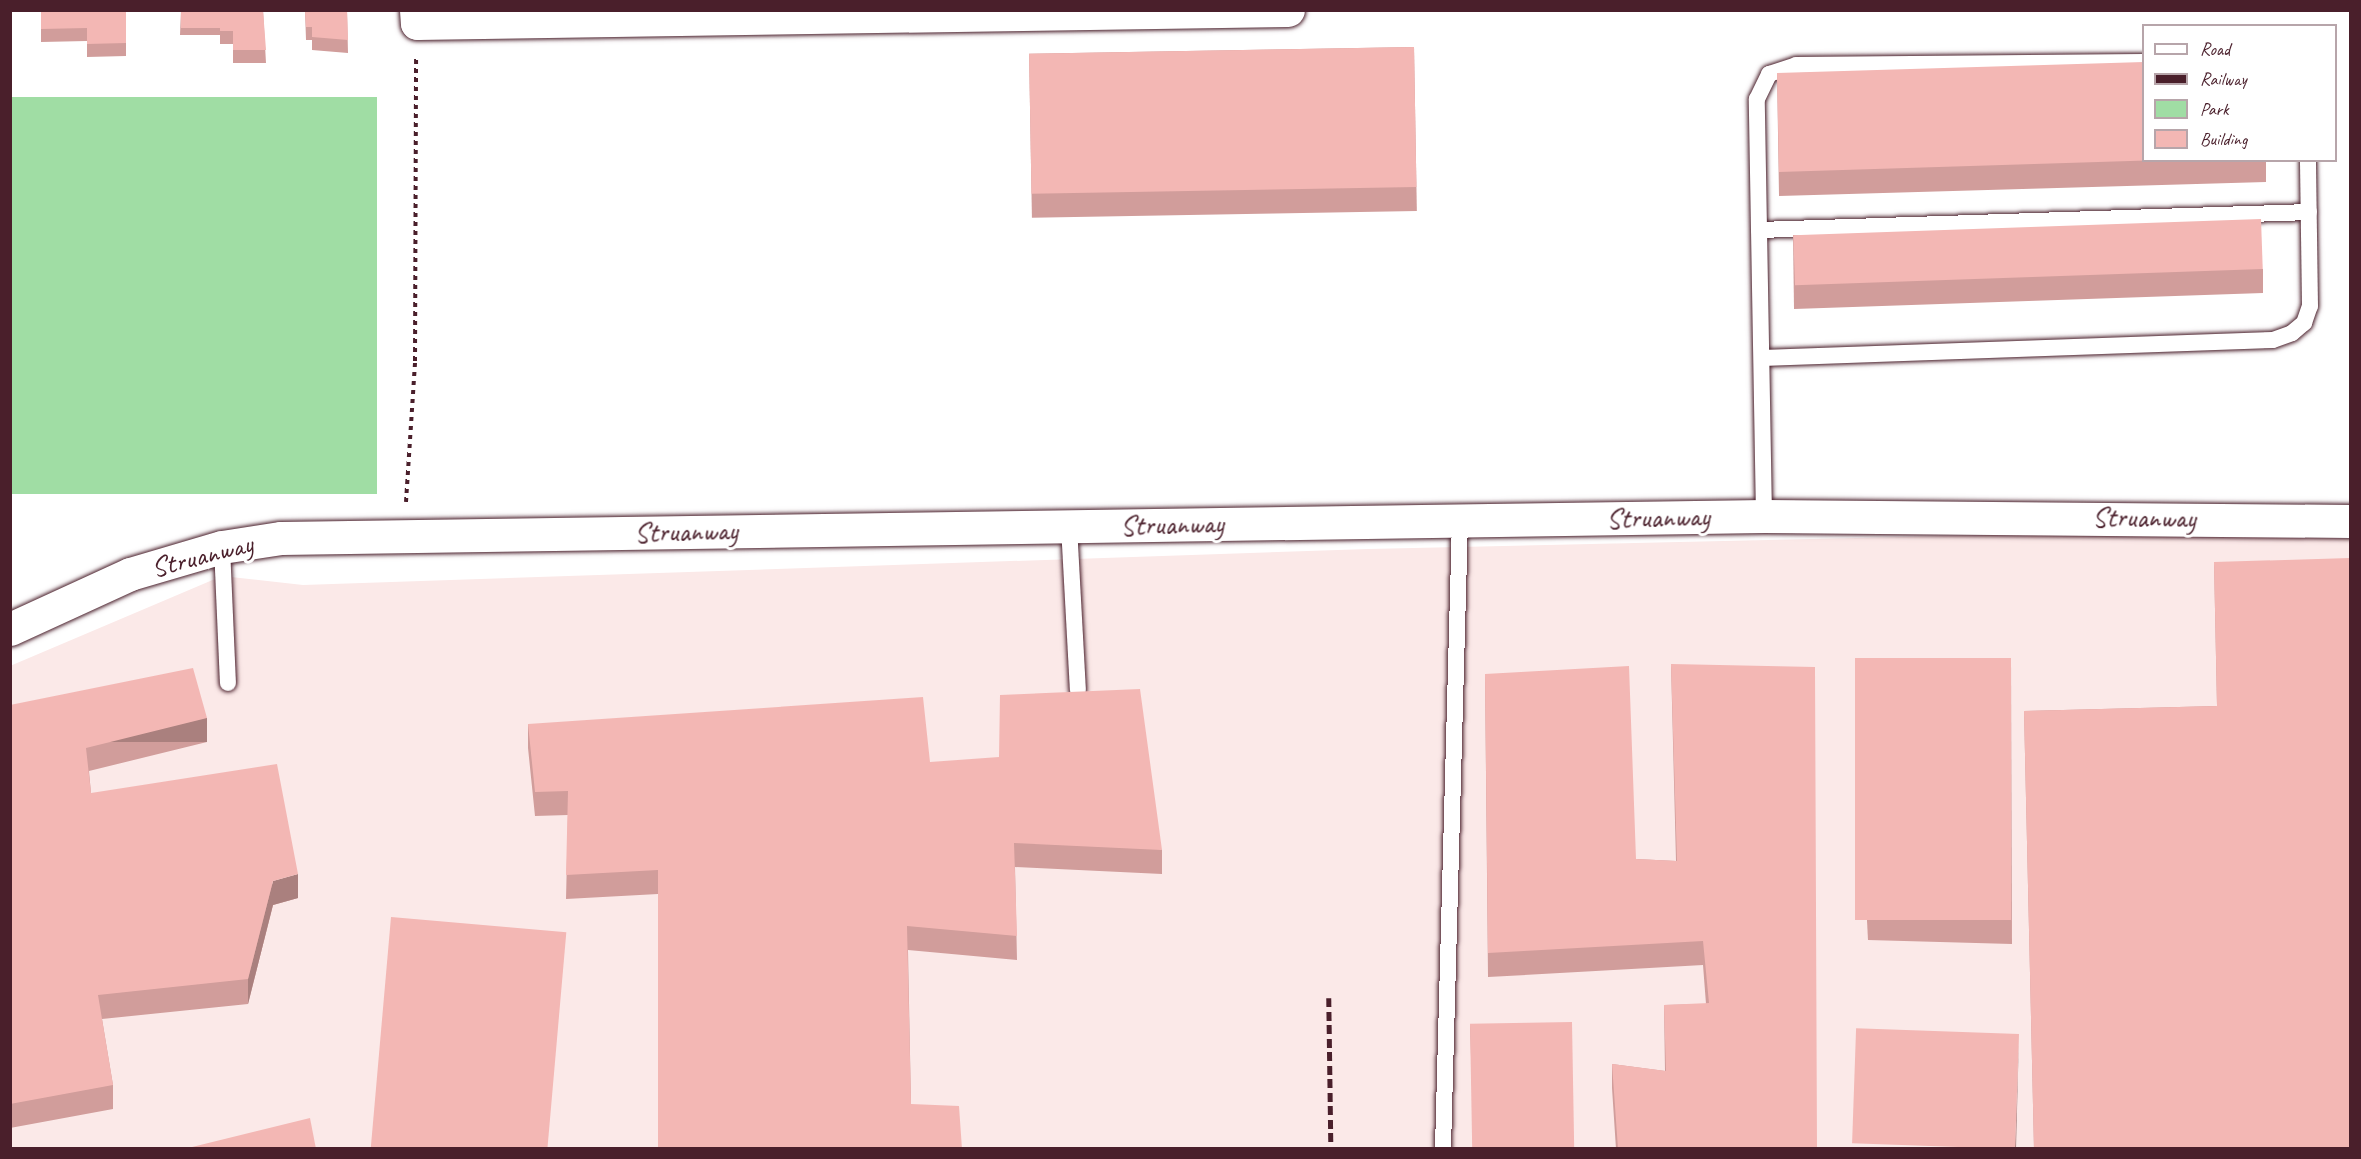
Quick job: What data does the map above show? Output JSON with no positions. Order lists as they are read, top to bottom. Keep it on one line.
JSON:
{"streets":{"street":["Struanway"]},"legend":["Road","Railway","Park","Building"]}
